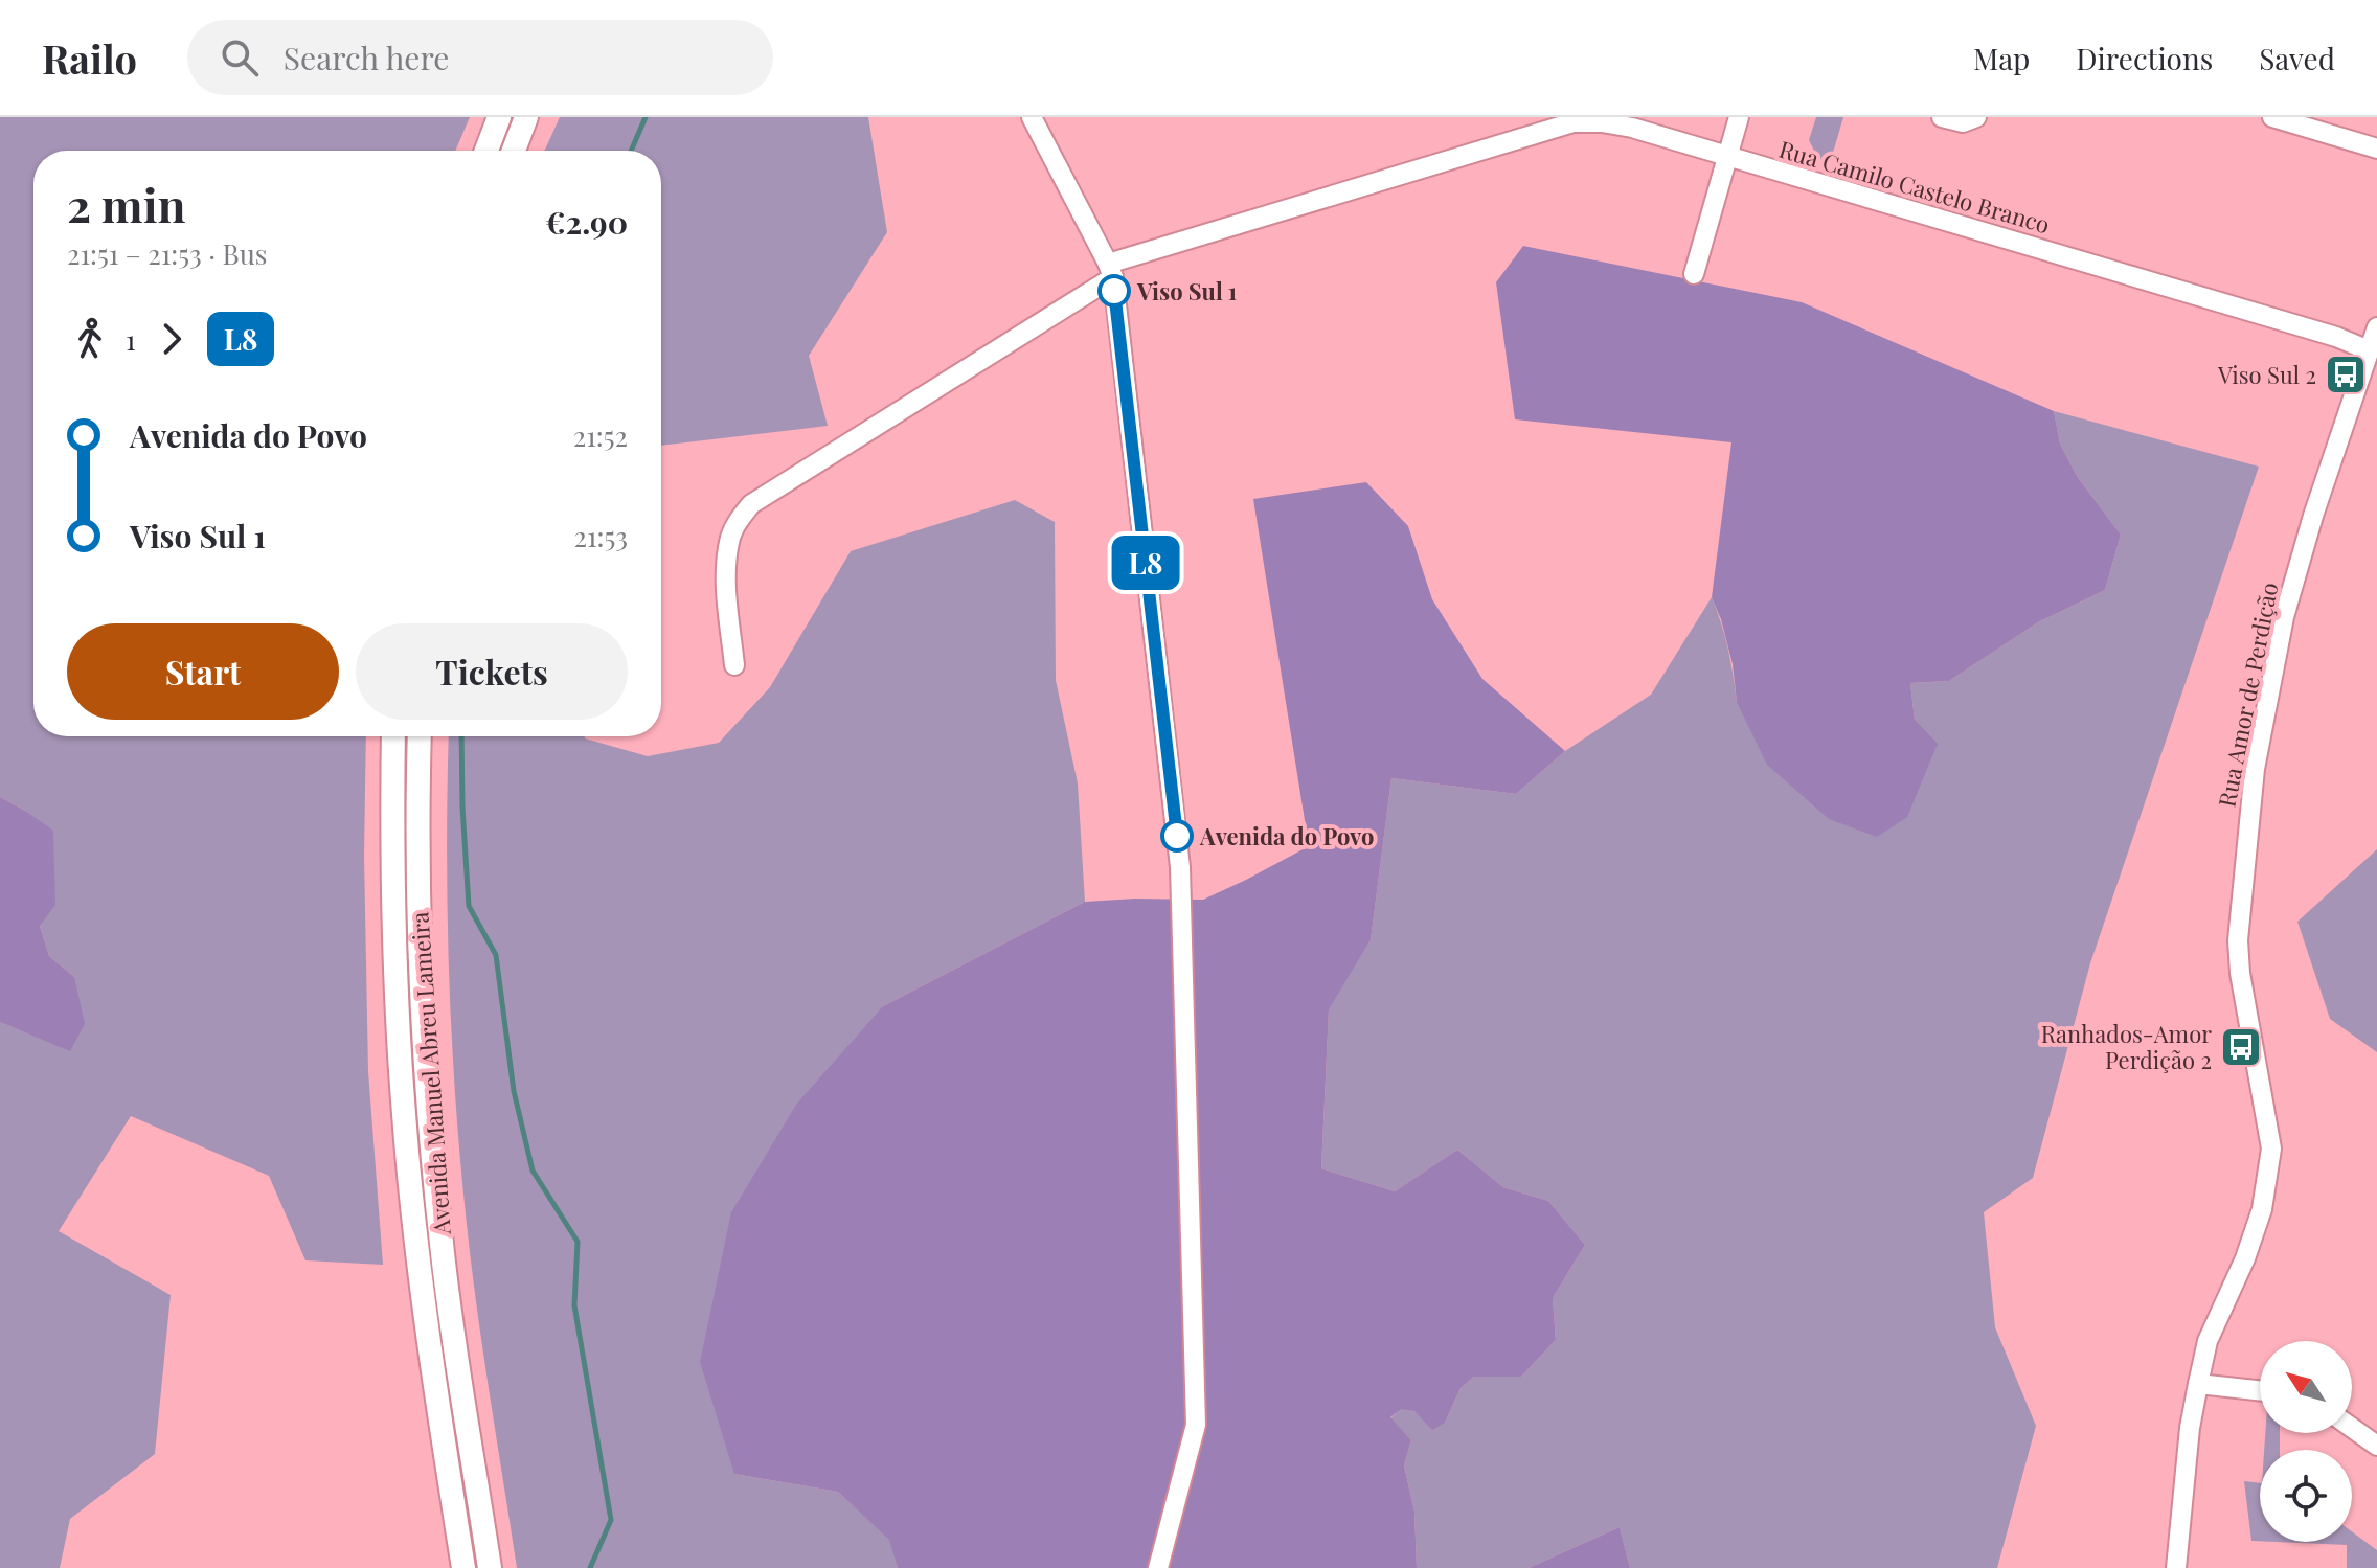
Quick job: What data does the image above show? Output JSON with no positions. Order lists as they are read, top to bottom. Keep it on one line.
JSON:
{"streets":{"main road":["Avenida Manuel Abreu Lameira"],"street":["Rua Camilo Castelo Branco","Rua Amor de Perdição"]},"crossings":[["Rua Camilo Castelo Branco","Rua Amor de Perdição"]],"places":{"other":["Viso Sul 1","Avenida do Povo"],"bus stop":["Viso Sul 2","Ranhados-Amor Perdição 2"]},"lines":["bus line L8"],"north":"top left","page":{"header":"Railo","search":"Search here","nav":["Map","Directions","Saved"],"on_map":"L8","heading":["2 min","21:51 – 21:53 · Bus","€2.90"],"legs":["1","L8"],"list":[{"name":"Avenida do Povo","value":"21:52"},{"name":"Viso Sul 1","value":"21:53"}],"buttons":["Start","Tickets"]}}
